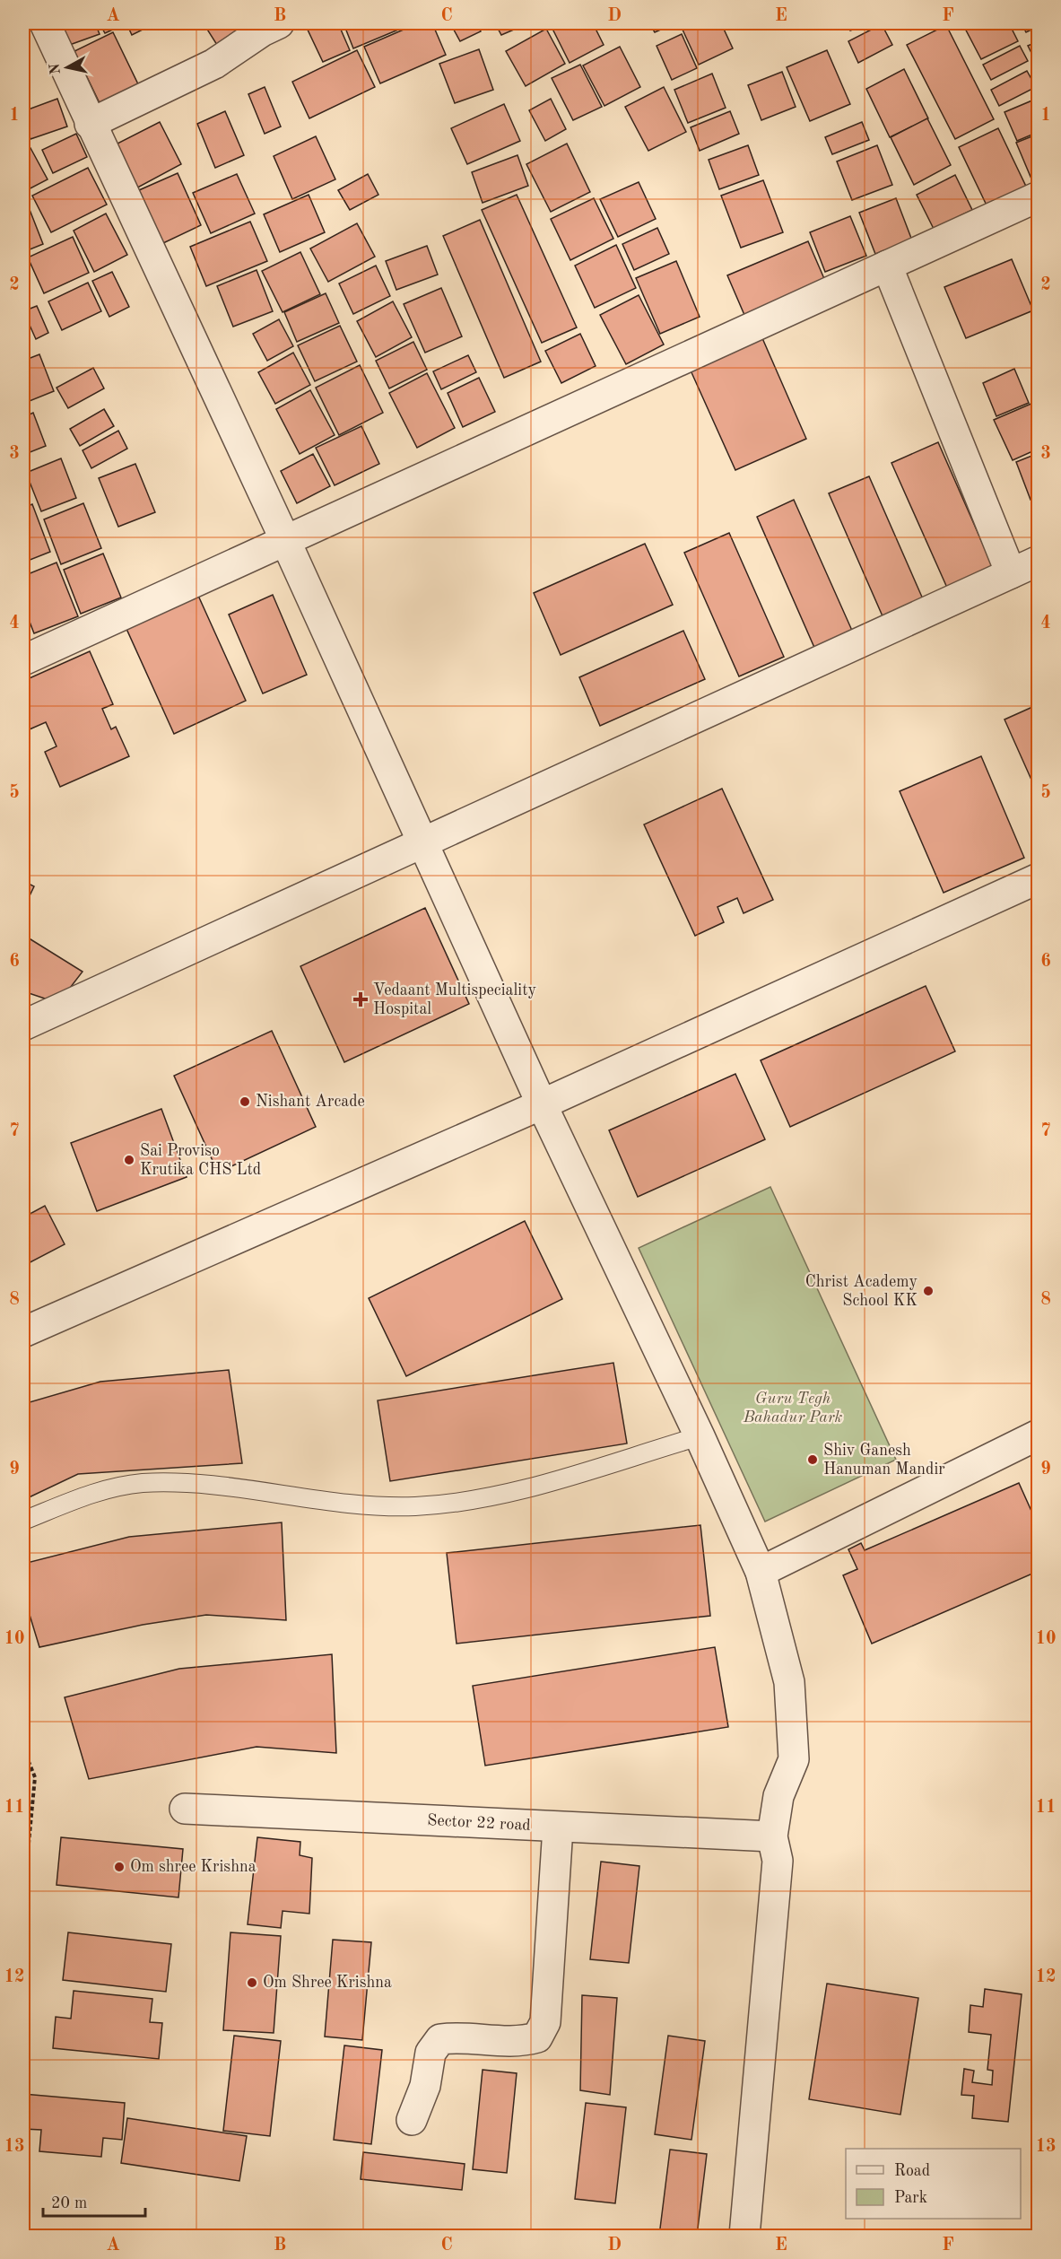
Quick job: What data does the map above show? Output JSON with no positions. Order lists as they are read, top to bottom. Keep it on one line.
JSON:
{"streets":{"street":["Sector 22 road"]},"parks":["Guru Tegh Bahadur Park"],"places":{"health":["Vedaant Multispeciality Hospital"],"other":["Nishant Arcade","Sai Proviso Krutika CHS Ltd","Christ Academy School KK","Shiv Ganesh Hanuman Mandir","Om shree Krishna","Om Shree Krishna"]},"legend":["Road","Park"],"scale_bar":"20 m","north":"left","grid":{"columns":["A","B","C","D","E","F"],"rows":["1","2","3","4","5","6","7","8","9","10","11","12","13"]}}
